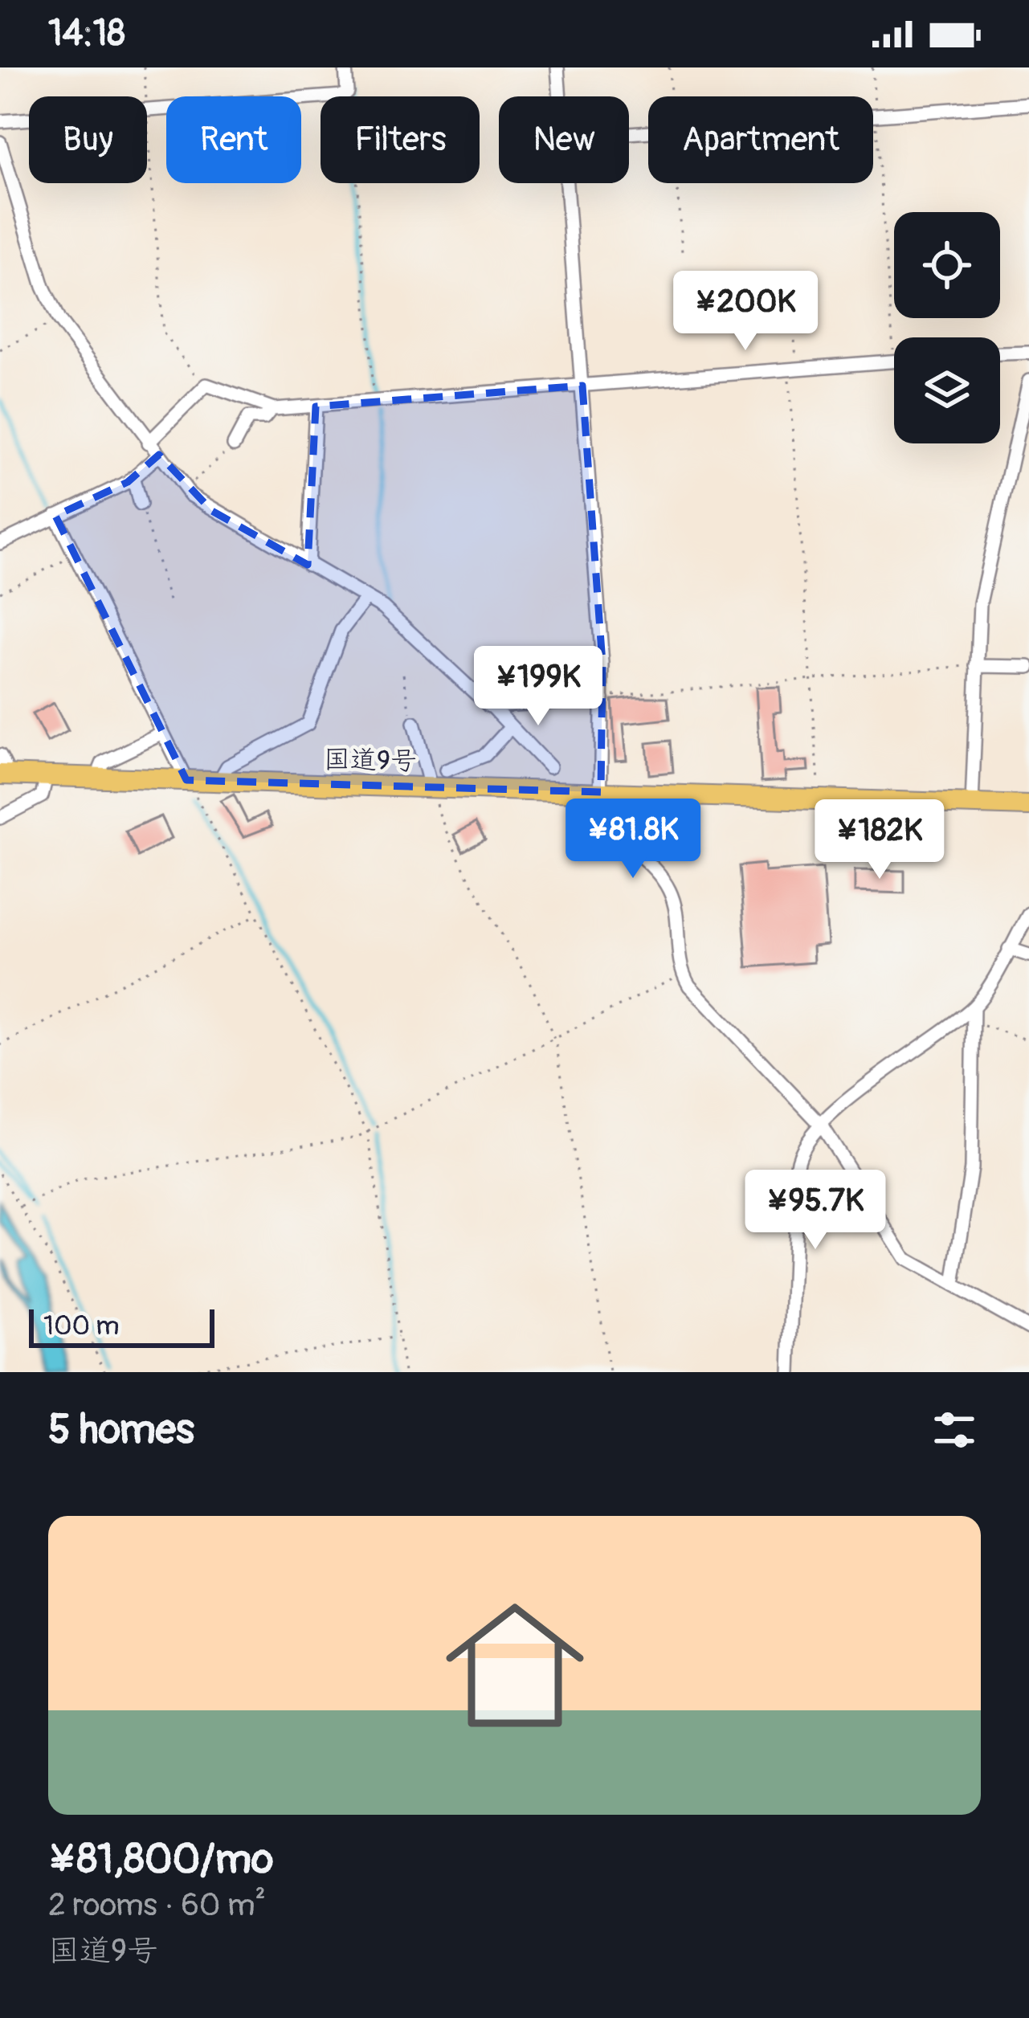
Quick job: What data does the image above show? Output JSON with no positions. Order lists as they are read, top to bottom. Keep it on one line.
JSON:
{"streets":{"highway":["国道9号"]},"scale_bar":"100 m","page":{"status":"14:18","chip":["Buy","Rent","Filters","New","Apartment"],"price":["¥200K","¥199K","¥81.8K","¥182K","¥95.7K"],"scale":"100 m","heading":"5 homes","list":[{"name":"¥81,800/mo","note":"2 rooms · 60 m² · 国道9号"}]}}
